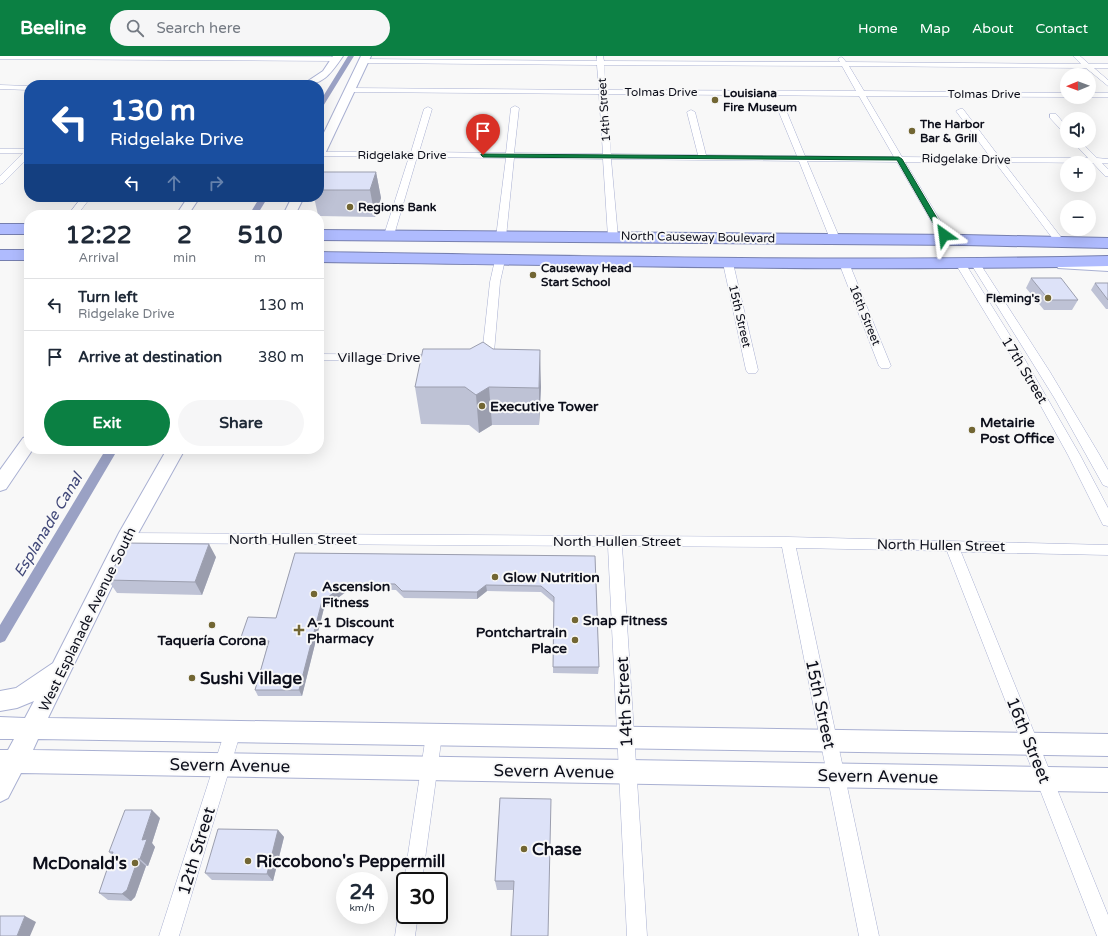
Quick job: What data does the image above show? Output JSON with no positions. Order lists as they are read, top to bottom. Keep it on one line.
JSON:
{"streets":{"highway":["North Causeway Boulevard"],"street":["Tolmas Drive","14th Street","Ridgelake Drive","16th Street","15th Street","Village Drive","17th Street","North Hullen Street","West Esplanade Avenue South","Severn Avenue","12th Street"]},"crossings":[["Tolmas Drive","14th Street"],["14th Street","Ridgelake Drive"],["14th Street","North Causeway Boulevard"],["14th Street","North Hullen Street"],["14th Street","Severn Avenue"],["North Causeway Boulevard","16th Street"],["North Causeway Boulevard","15th Street"],["North Causeway Boulevard","17th Street"],["16th Street","North Hullen Street"],["16th Street","Severn Avenue"],["15th Street","North Hullen Street"],["15th Street","Severn Avenue"],["North Hullen Street","West Esplanade Avenue South"],["West Esplanade Avenue South","Severn Avenue"],["Severn Avenue","12th Street"]],"water":["Esplanade Canal"],"places":{"other":["Louisiana Fire Museum","The Harbor Bar & Grill","Regions Bank","Causeway Head Start School","Fleming's","Executive Tower","Metairie Post Office","Glow Nutrition","Ascension Fitness","Snap Fitness","Taquería Corona","Pontchartrain Place","Sushi Village","Chase","Riccobono's Peppermill","McDonald's"],"health":["A-1 Discount Pharmacy"]},"north":"left","page":{"header":"Beeline","search":"Search here","nav":["Home","Map","About","Contact"],"map_buttons":["+","−"],"turn":["130 m","Ridgelake Drive"],"eta":["12:22","Arrival","2","min","510","m"],"list":[{"name":"Turn left","note":"Ridgelake Drive","value":"130 m"},{"name":"Arrive at destination","value":"380 m"}],"buttons":["Exit","Share"],"speed":"24 km/h","limit":"30"}}
